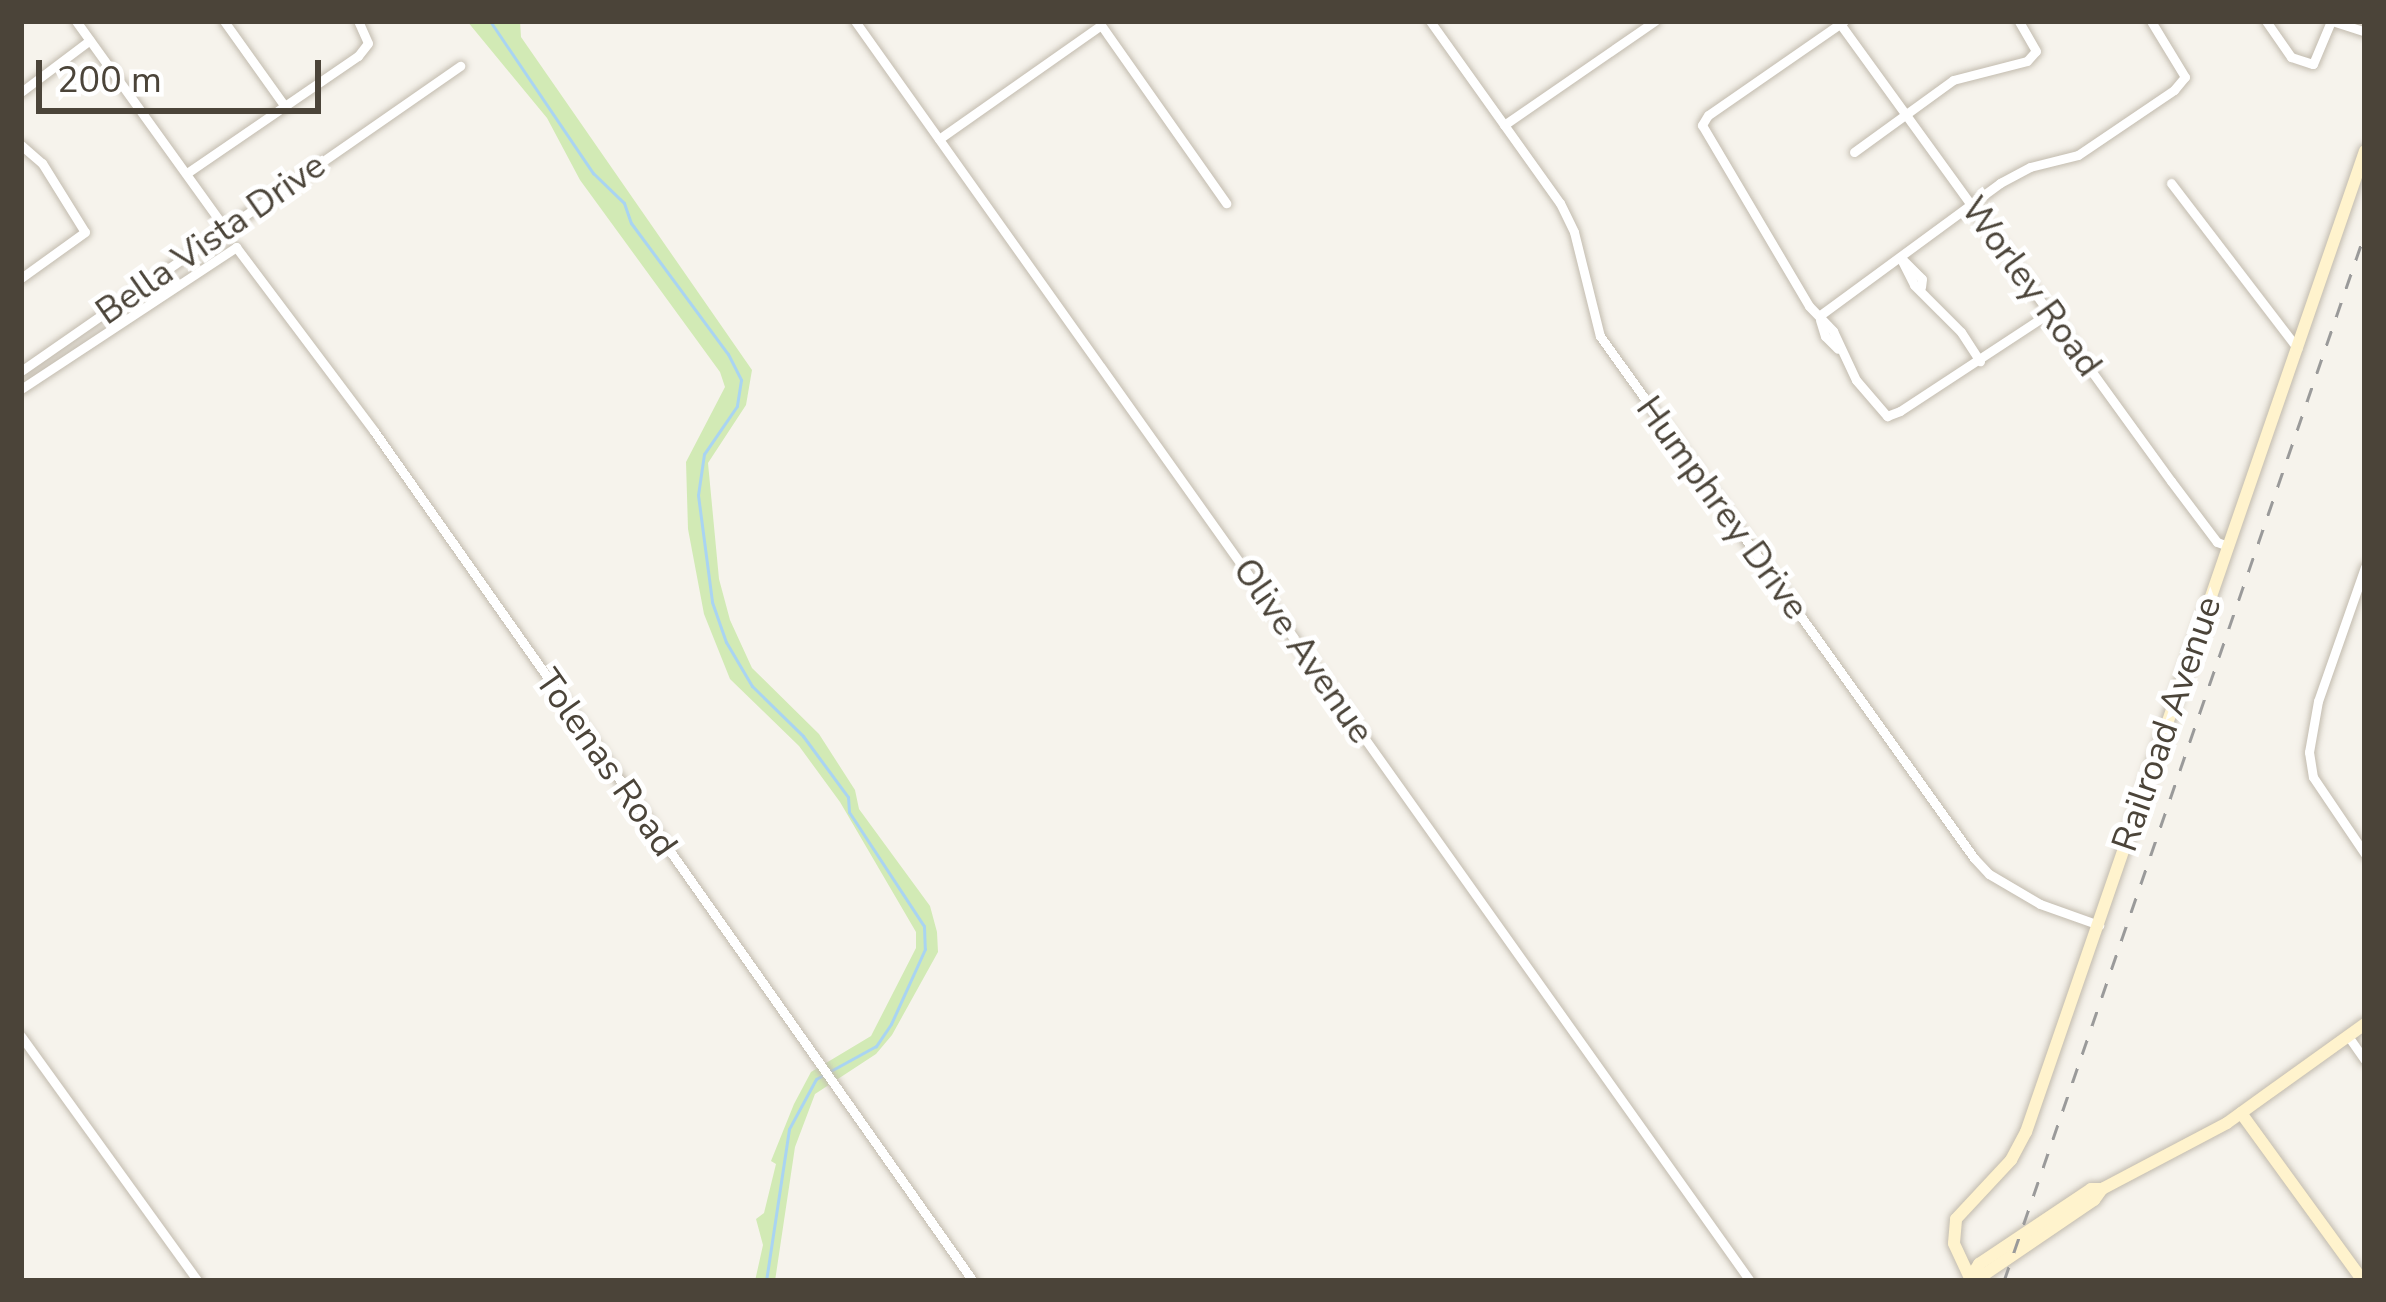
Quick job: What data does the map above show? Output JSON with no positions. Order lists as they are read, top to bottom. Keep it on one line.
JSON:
{"streets":{"main road":["Railroad Avenue"],"street":["Bella Vista Drive","Worley Road","Humphrey Drive","Olive Avenue","Tolenas Road"]},"crossings":[["Worley Road","Railroad Avenue"],["Humphrey Drive","Railroad Avenue"]],"scale_bar":"200 m"}
